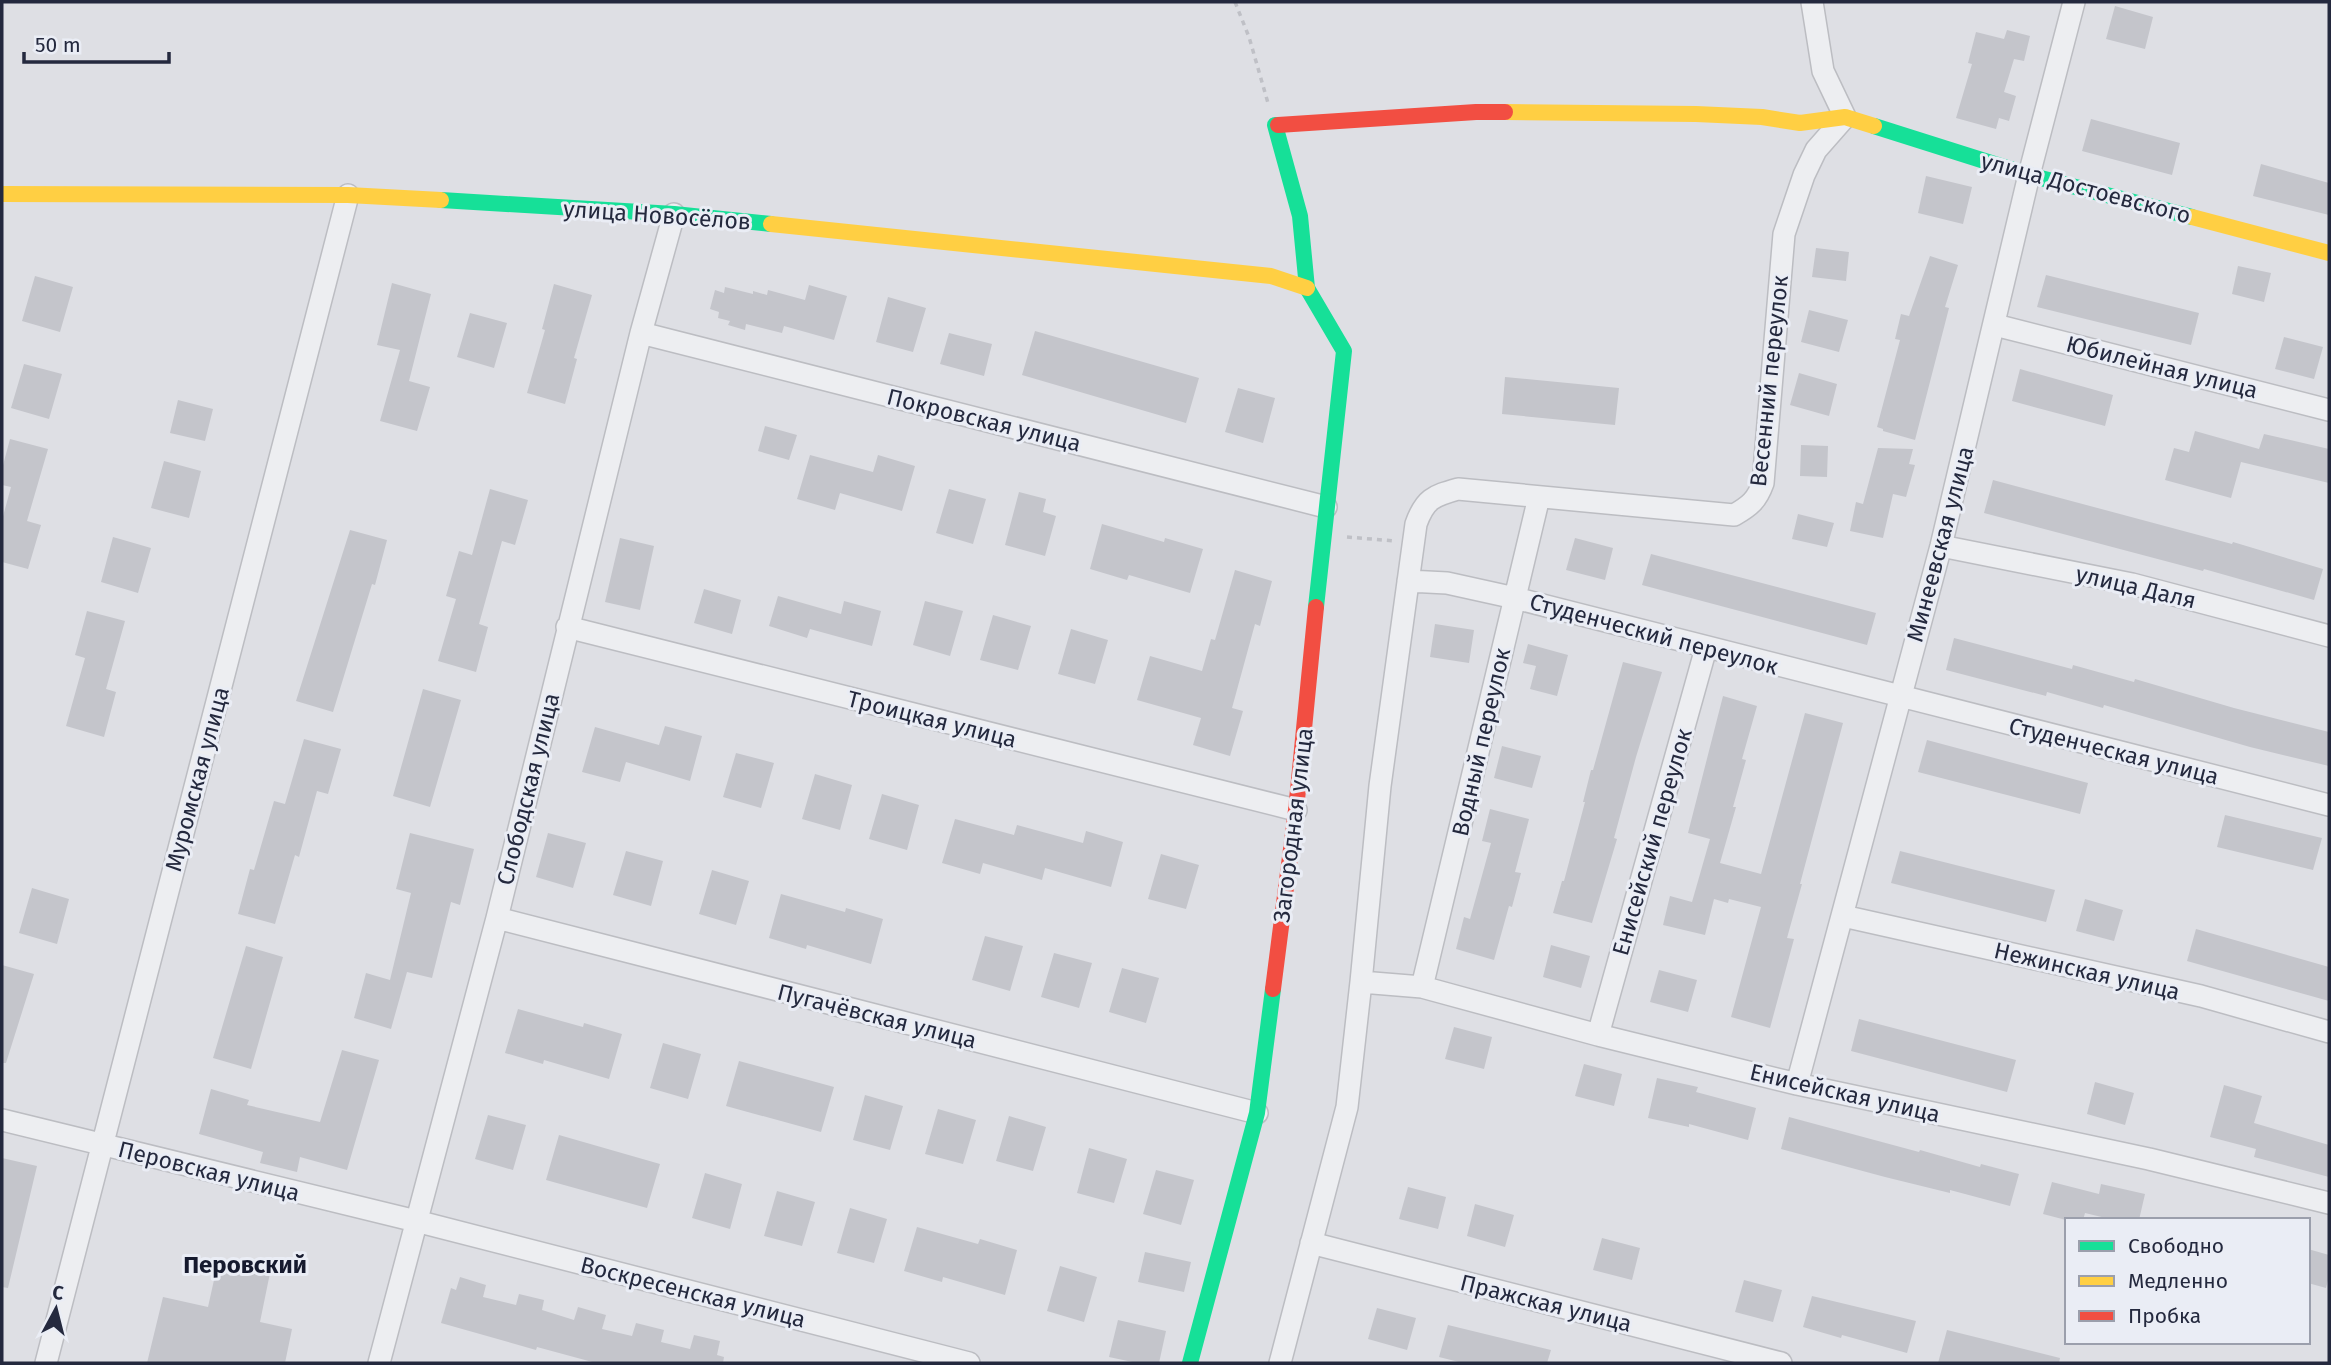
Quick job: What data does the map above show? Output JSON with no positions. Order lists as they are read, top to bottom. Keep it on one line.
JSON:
{"streets":{"street":["улица Достоевского","улица Новосёлов","Юбилейная улица","Весенний переулок","Покровская улица","Минеевская улица","улица Даля","Студенческий переулок","Троицкая улица","Водный переулок","Студенческая улица","Муромская улица","Слободская улица","Загородная улица","Енисейский переулок","Нежинская улица","Пугачёвская улица","Енисейская улица","Перовская улица","Воскресенская улица","Пражская улица"]},"crossings":[["улица Достоевского","Весенний переулок"],["улица Достоевского","Минеевская улица"],["улица Новосёлов","Муромская улица"],["улица Новосёлов","Слободская улица"],["улица Новосёлов","Загородная улица"],["Юбилейная улица","Минеевская улица"],["Весенний переулок","Водный переулок"],["Покровская улица","Слободская улица"],["Покровская улица","Загородная улица"],["Минеевская улица","улица Даля"],["Минеевская улица","Студенческий переулок"],["Минеевская улица","Студенческая улица"],["Минеевская улица","Нежинская улица"],["Минеевская улица","Енисейская улица"],["Студенческий переулок","Водный переулок"],["Студенческий переулок","Студенческая улица"],["Студенческий переулок","Енисейский переулок"],["Троицкая улица","Слободская улица"],["Троицкая улица","Загородная улица"],["Водный переулок","Енисейская улица"],["Муромская улица","Перовская улица"],["Слободская улица","Пугачёвская улица"],["Слободская улица","Перовская улица"],["Слободская улица","Воскресенская улица"],["Загородная улица","Пугачёвская улица"],["Енисейский переулок","Енисейская улица"],["Перовская улица","Воскресенская улица"]],"districts":["Перовский"],"legend":["Свободно","Медленно","Пробка"],"scale_bar":"50 m","north":"top"}
